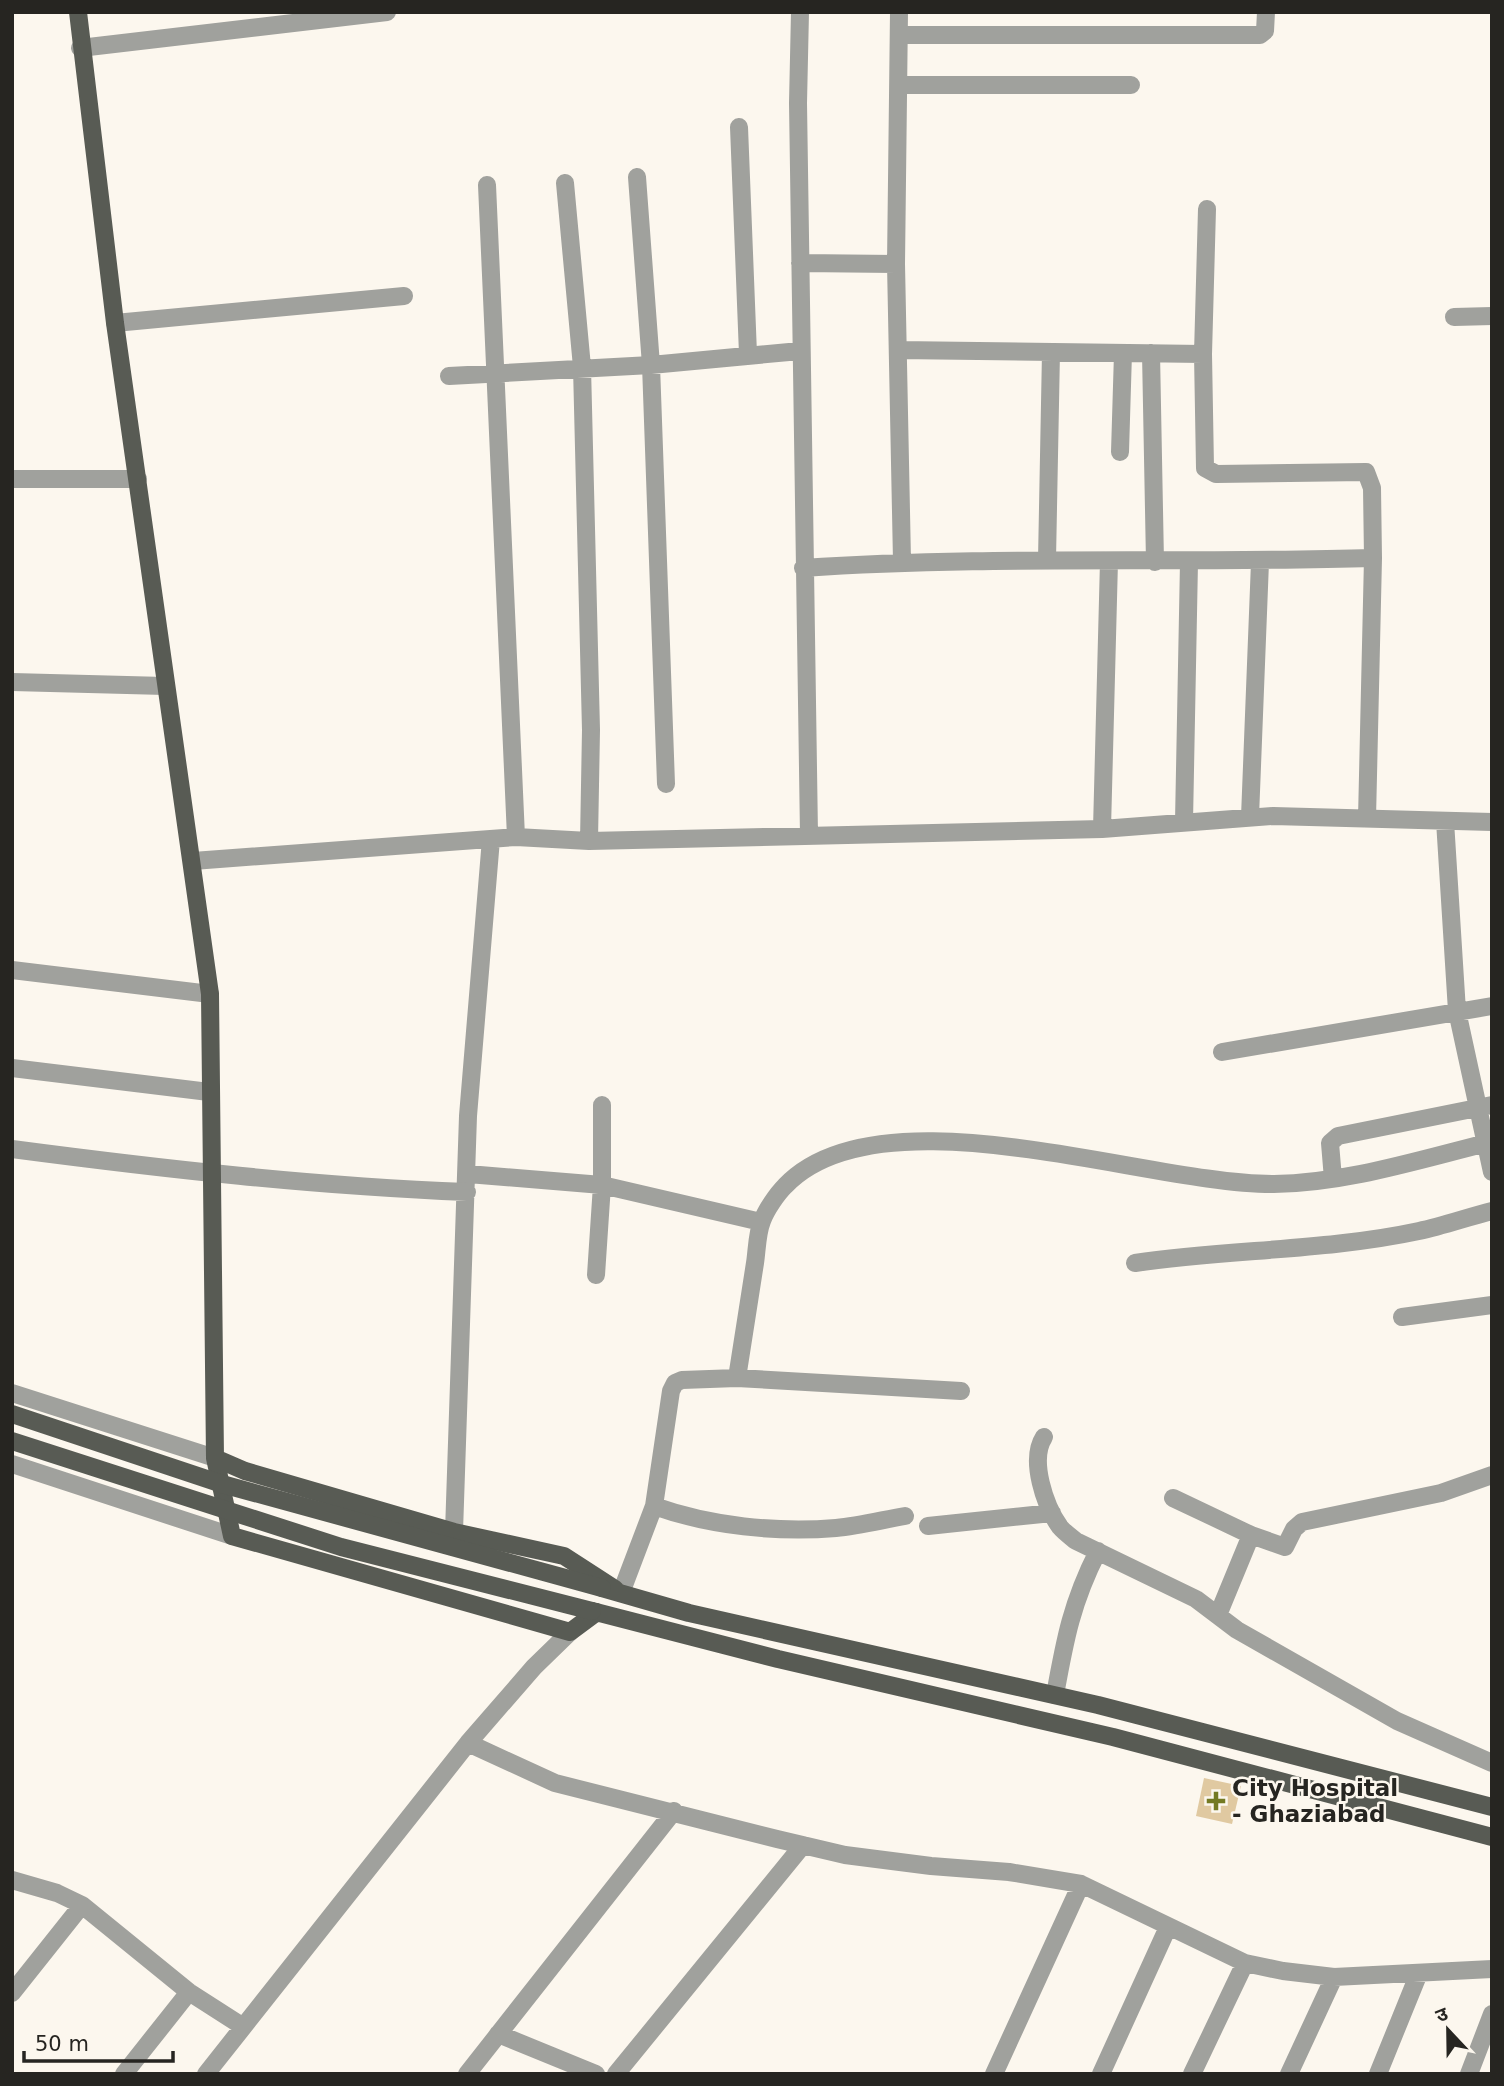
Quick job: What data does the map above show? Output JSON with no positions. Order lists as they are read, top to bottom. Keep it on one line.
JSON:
{"places":{"health":["City Hospital - Ghaziabad"]},"scale_bar":"50 m","north":"top"}
